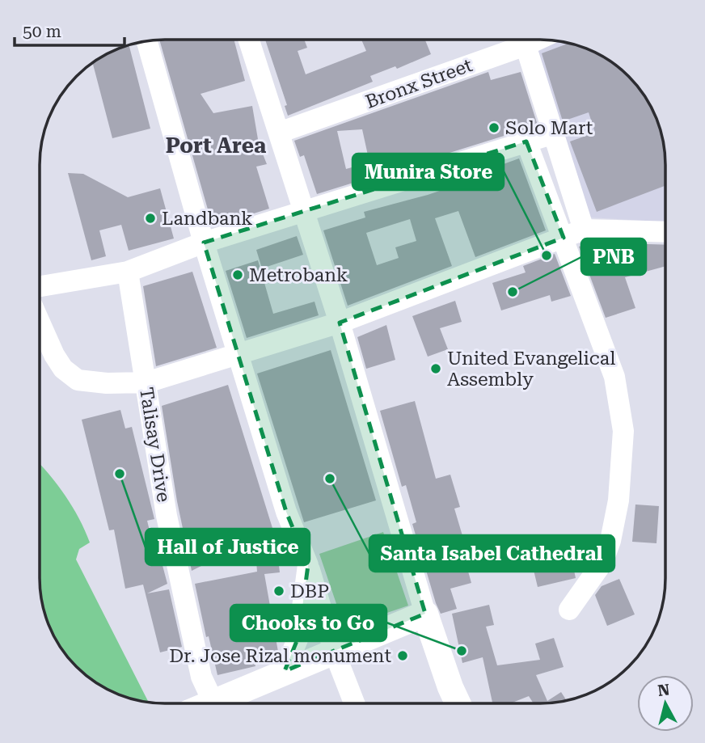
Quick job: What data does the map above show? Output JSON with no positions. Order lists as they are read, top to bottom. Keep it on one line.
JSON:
{"streets":{"street":["Bronx Street","Talisay Drive"]},"districts":["Port Area"],"places":["Solo Mart","Landbank","Munira Store","Metrobank","PNB","United Evangelical Assembly","Hall of Justice","Santa Isabel Cathedral","DBP","Chooks to Go","Dr. Jose Rizal monument"],"scale_bar":"50 m","north":"top"}
